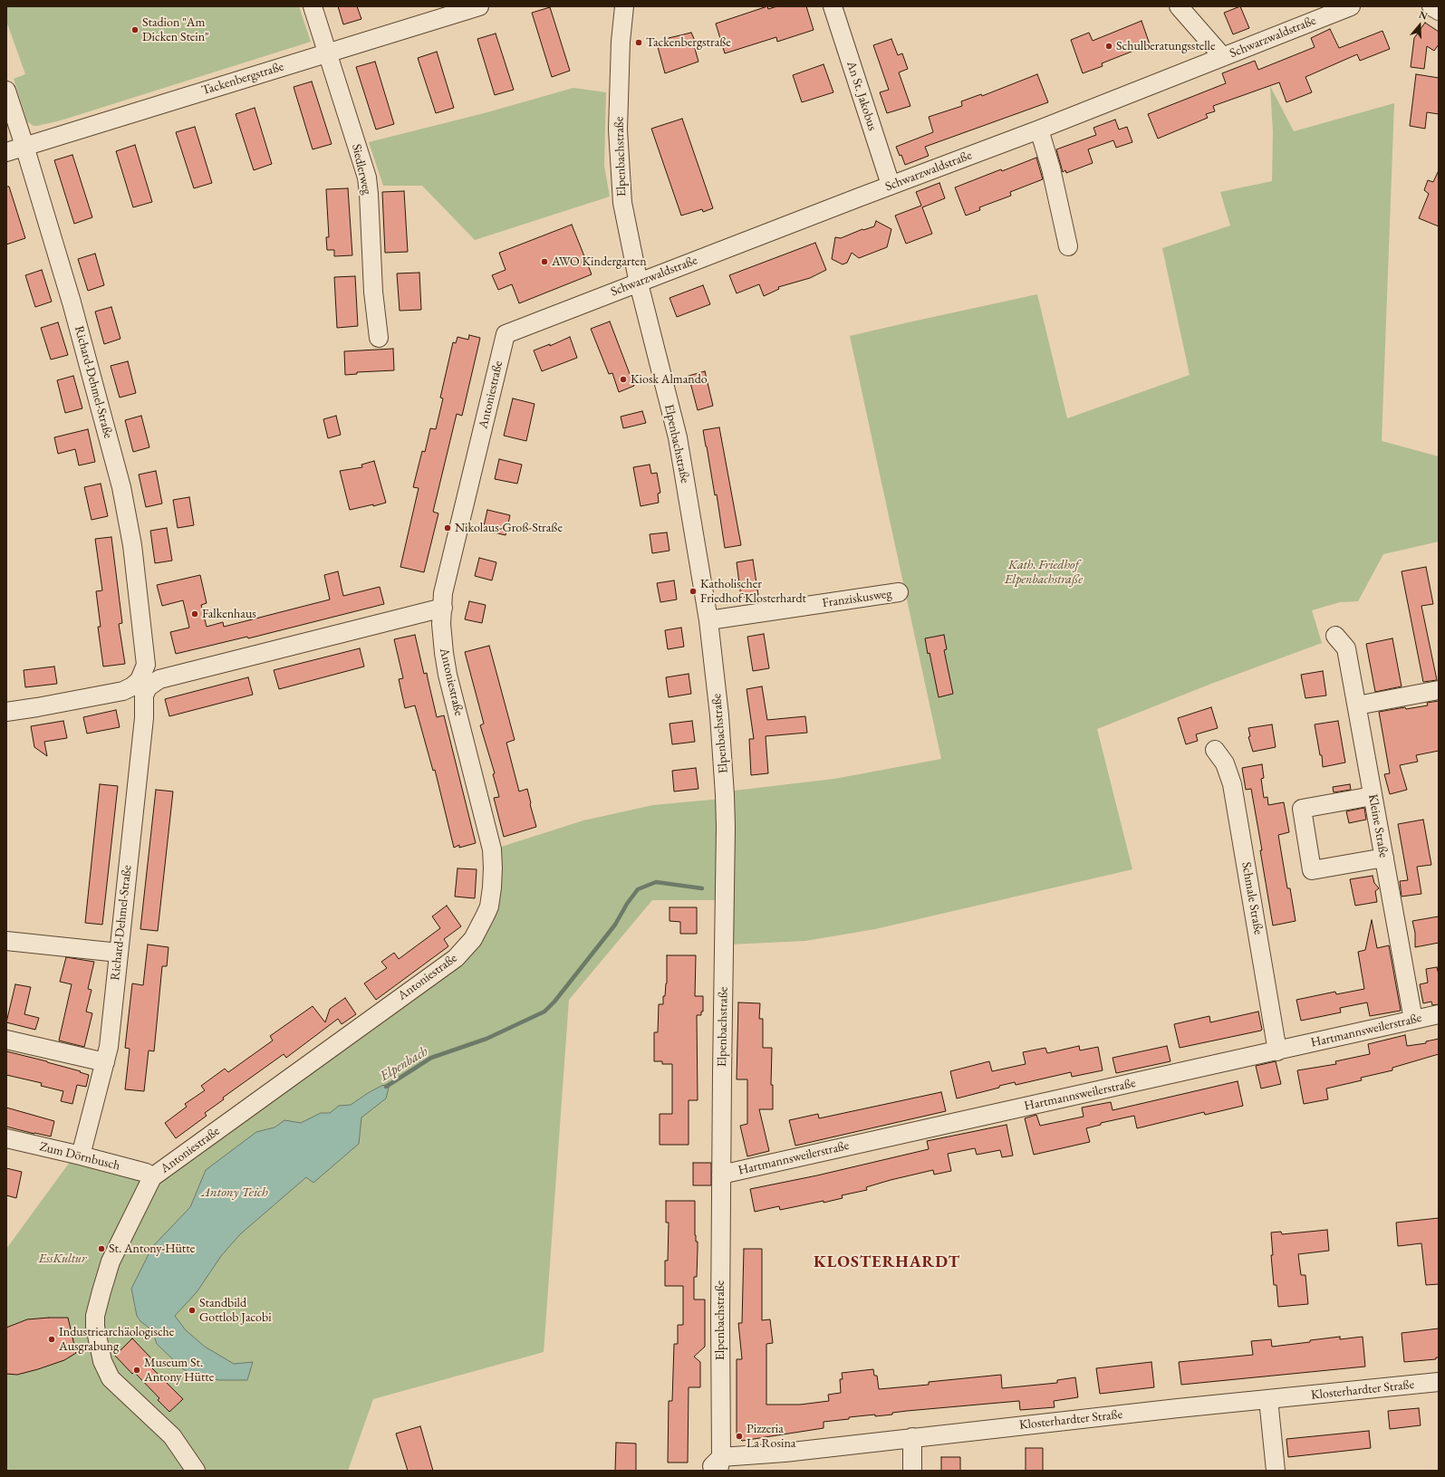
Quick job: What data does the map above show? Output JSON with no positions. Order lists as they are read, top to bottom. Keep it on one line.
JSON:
{"streets":{"street":["Schwarzwaldstraße","Tackenbergstraße","An St. Jakobus","Elpenbachstraße","Siedlerweg","Richard-Dehmel-Straße","Antoniestraße","Franziskusweg","Kleine Straße","Schmale Straße","Hartmannsweilerstraße","Zum Dörnbusch","Klosterhardter Straße"]},"crossings":[["Schwarzwaldstraße","An St. Jakobus"],["Schwarzwaldstraße","Elpenbachstraße"],["Schwarzwaldstraße","Antoniestraße"],["Tackenbergstraße","Siedlerweg"],["Tackenbergstraße","Richard-Dehmel-Straße"],["Elpenbachstraße","Franziskusweg"],["Elpenbachstraße","Hartmannsweilerstraße"],["Elpenbachstraße","Klosterhardter Straße"],["Richard-Dehmel-Straße","Zum Dörnbusch"],["Antoniestraße","Zum Dörnbusch"],["Kleine Straße","Hartmannsweilerstraße"],["Schmale Straße","Hartmannsweilerstraße"]],"districts":["KLOSTERHARDT"],"water":["Elpenbach","Antony Teich"],"parks":["Kath. Friedhof Elpenbachstraße","EssKultur"],"places":["Stadion \"Am Dicken Stein\"","Tackenbergstraße","Schulberatungsstelle","AWO Kindergarten","Kiosk Almando","Nikolaus-Groß-Straße","Katholischer Friedhof Klosterhardt","Falkenhaus","St. Antony-Hütte","Standbild Gottlob Jacobi","Industriearchäologische Ausgrabung","Museum St. Antony Hütte","Pizzeria La Rosina"],"north":"top"}
